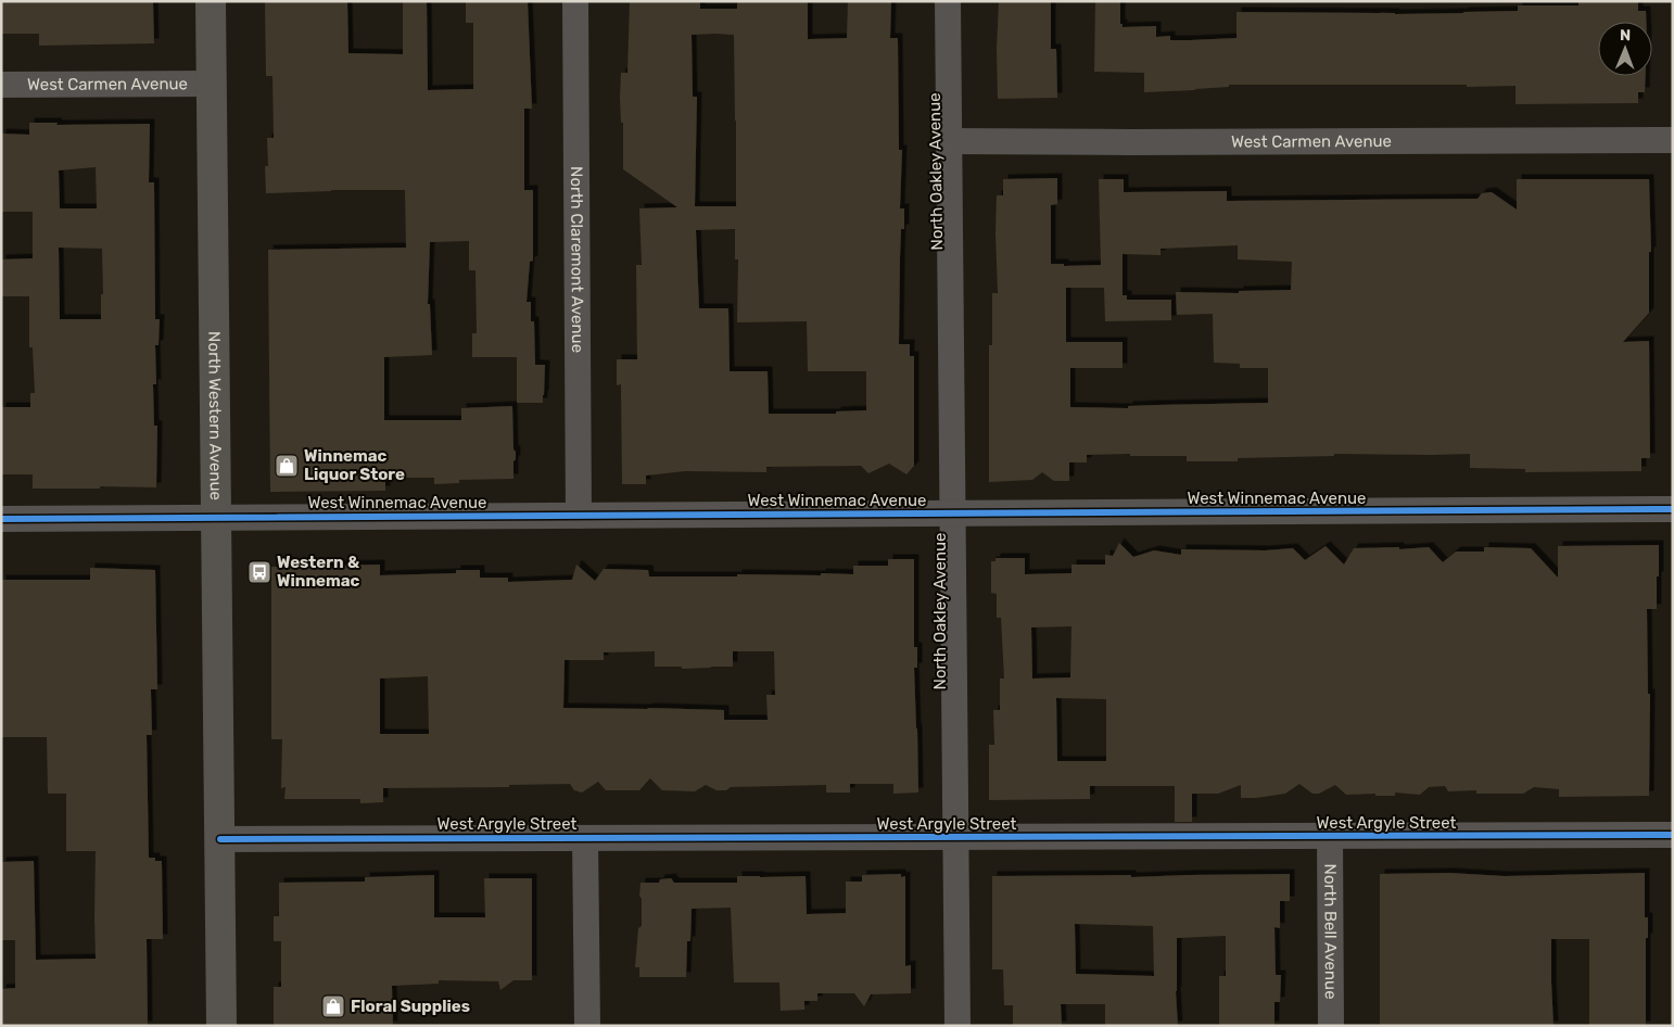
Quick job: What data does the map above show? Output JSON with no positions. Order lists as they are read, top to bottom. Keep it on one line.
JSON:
{"streets":{"main road":["North Western Avenue"],"street":["West Carmen Avenue","North Oakley Avenue","North Claremont Avenue","West Winnemac Avenue","West Argyle Street","North Bell Avenue"]},"crossings":[["West Carmen Avenue","North Oakley Avenue"],["West Carmen Avenue","North Western Avenue"],["North Oakley Avenue","West Winnemac Avenue"],["North Oakley Avenue","West Argyle Street"],["North Claremont Avenue","West Winnemac Avenue"],["North Western Avenue","West Winnemac Avenue"],["North Western Avenue","West Argyle Street"],["West Argyle Street","North Bell Avenue"]],"places":{"shop":["Winnemac Liquor Store","Floral Supplies"],"bus stop":["Western & Winnemac"]},"north":"top"}
